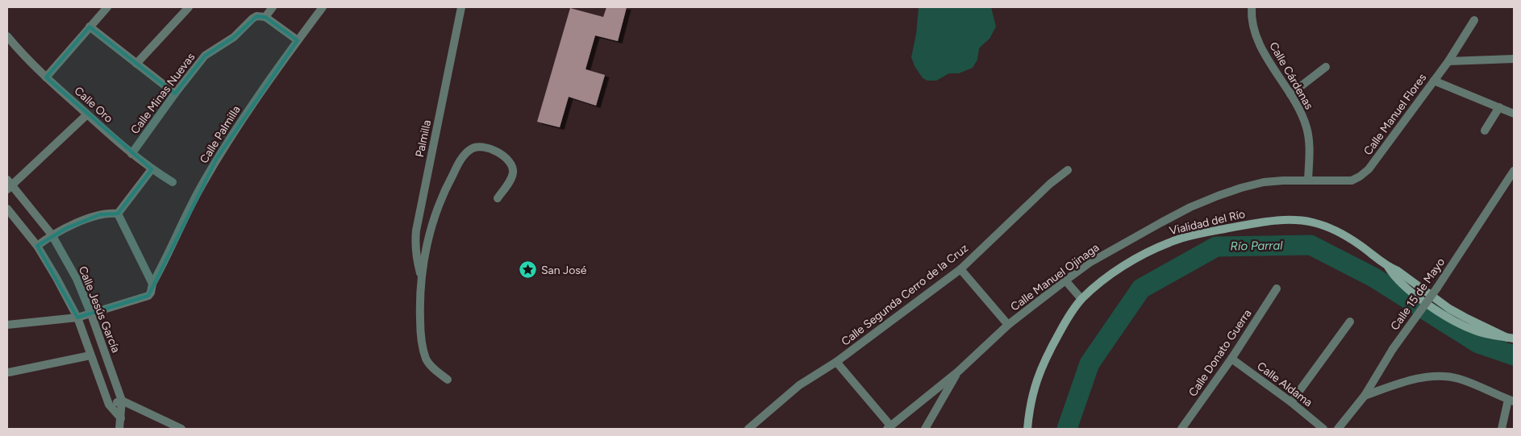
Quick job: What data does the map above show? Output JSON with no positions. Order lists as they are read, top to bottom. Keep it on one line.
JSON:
{"streets":{"main road":["Vialidad del Río"],"street":["Calle Cárdenas","Calle Minas Nuevas","Calle Oro","Calle Manuel Flores","Calle Palmilla","Palmilla","Calle Manuel Ojinaga","Calle 15 de Mayo","Calle Segunda Cerro de la Cruz","Calle Jesús García","Calle Donato Guerra","Calle Aldama"]},"crossings":[["Calle Cárdenas","Calle Manuel Flores"],["Calle Cárdenas","Calle Manuel Ojinaga"],["Calle Minas Nuevas","Calle Oro"],["Calle Manuel Flores","Calle Manuel Ojinaga"],["Calle Palmilla","Calle Jesús García"],["Calle Donato Guerra","Calle Aldama"]],"water":["Río Parral"],"places":{"place":["San José"]}}
